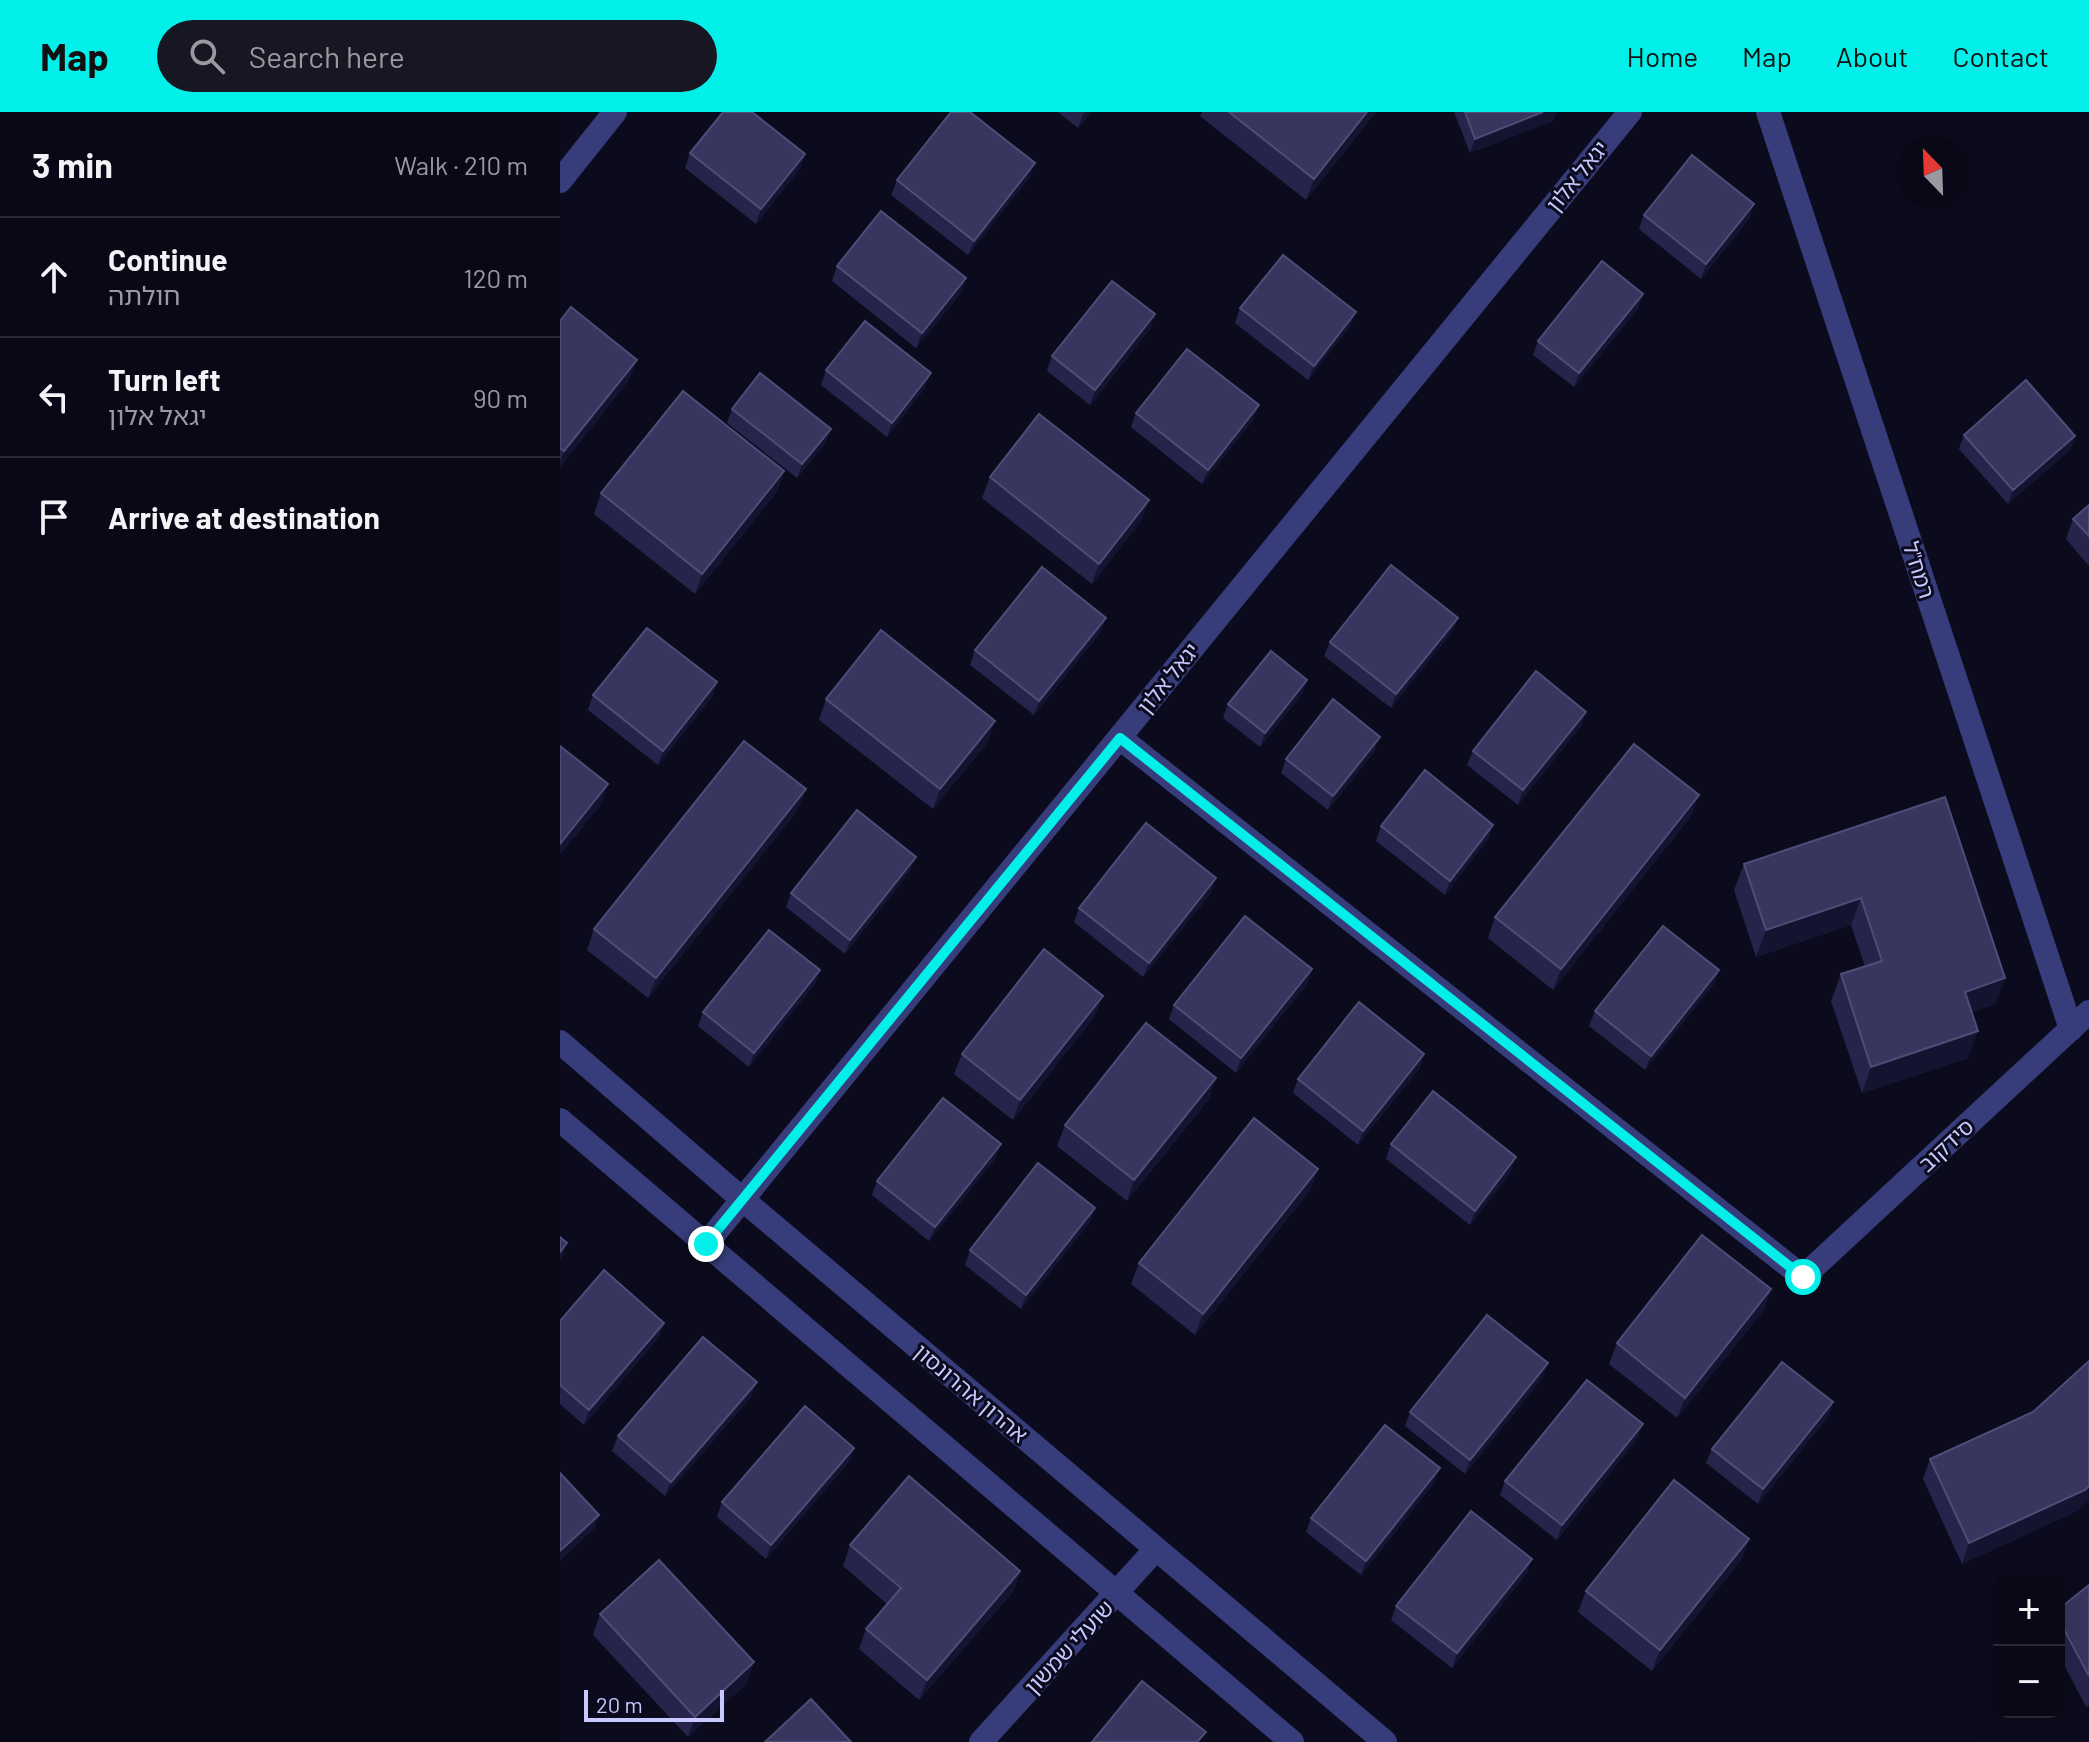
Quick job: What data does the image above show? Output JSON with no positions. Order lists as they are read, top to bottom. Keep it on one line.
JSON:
{"streets":{"street":["יגאל אלון","רמח\"ל","סידקוב","אהרון אהרונסון","שועלי שמשון"]},"crossings":[["יגאל אלון","סידקוב"],["יגאל אלון","אהרון אהרונסון"],["רמח\"ל","סידקוב"],["אהרון אהרונסון","שועלי שמשון"]],"scale_bar":"20 m","north":"top left","page":{"header":"Map","search":"Search here","nav":["Home","Map","About","Contact"],"heading":["3 min","Walk · 210 m"],"list":[["Continue","חולתה","120 m"],["Turn left","יגאל אלון","90 m"],"Arrive at destination"],"map_buttons":["+","−"],"scale":"20 m"}}
